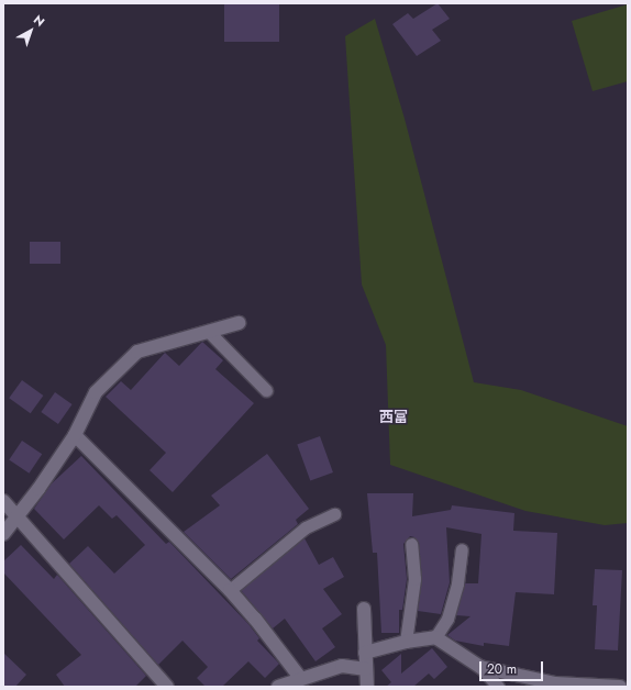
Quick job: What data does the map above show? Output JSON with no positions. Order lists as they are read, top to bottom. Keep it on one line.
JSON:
{"districts":["西富"],"scale_bar":"20 m","north":"top right"}
